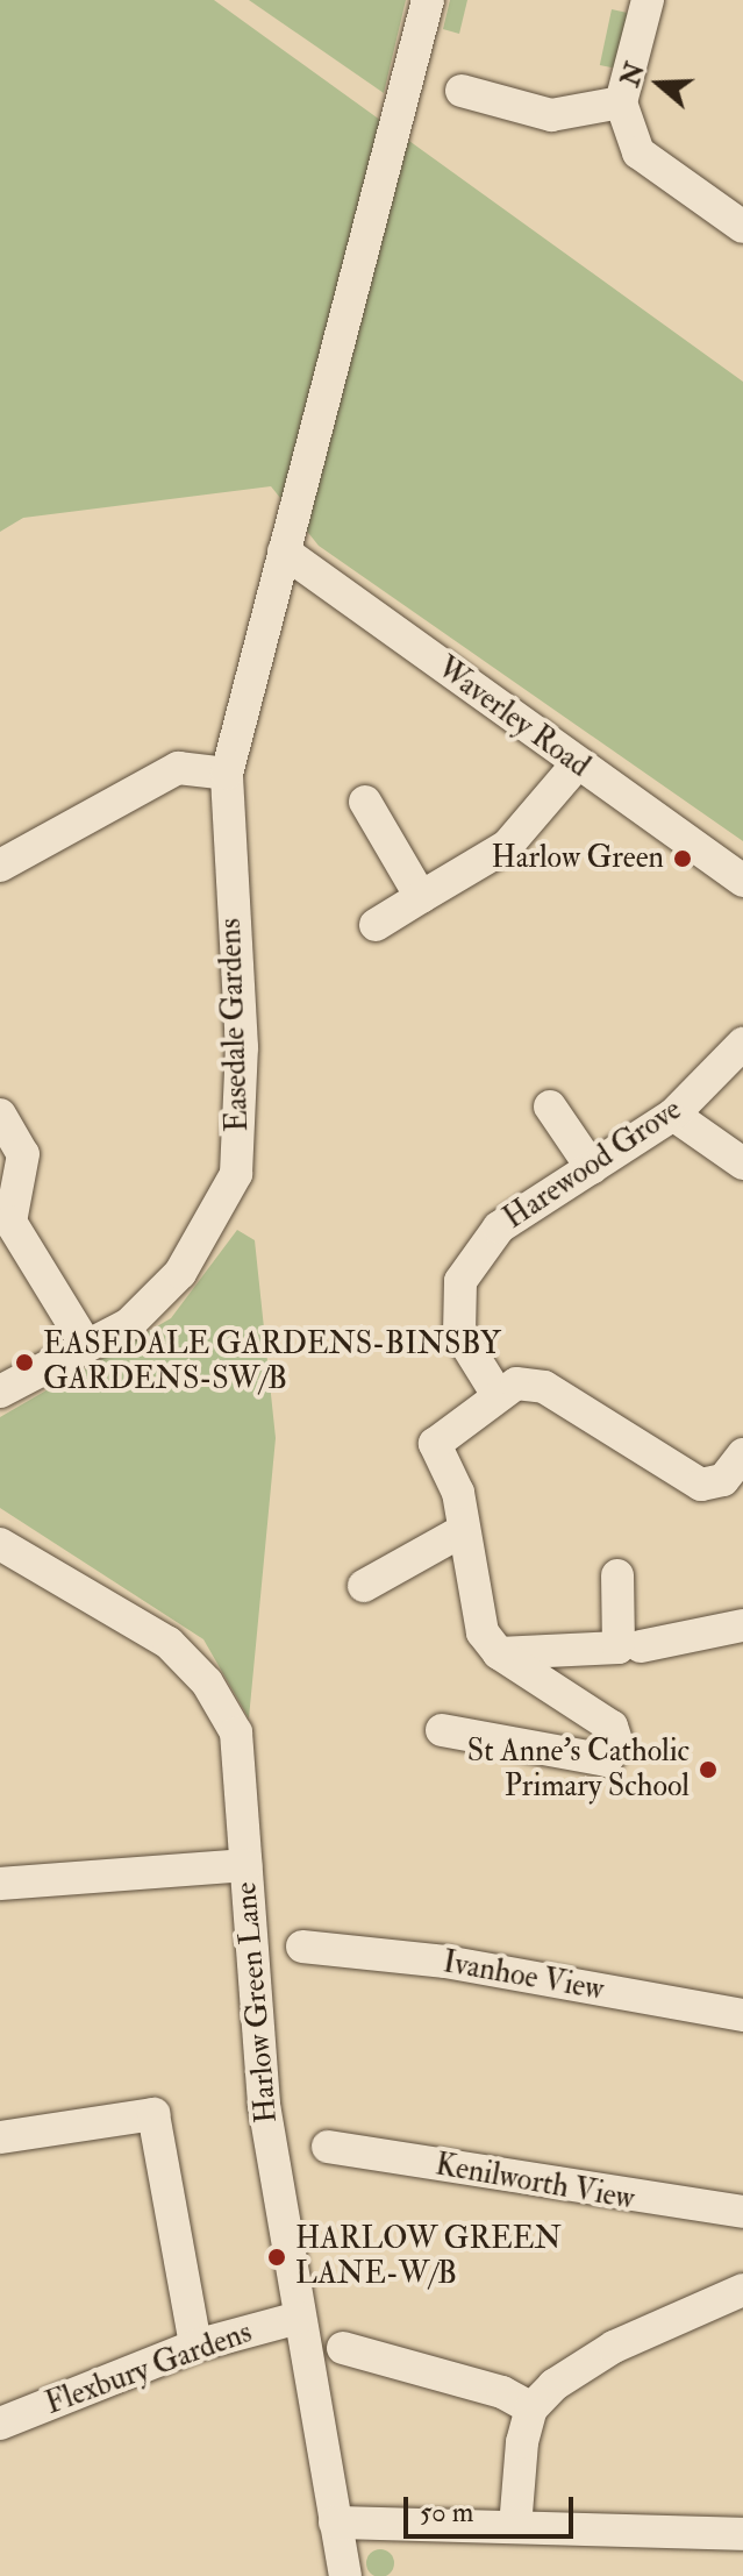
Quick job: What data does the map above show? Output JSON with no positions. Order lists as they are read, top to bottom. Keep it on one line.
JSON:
{"streets":{"street":["Waverley Road","Easedale Gardens","Harewood Grove","Ivanhoe View","Harlow Green Lane","Kenilworth View","Flexbury Gardens"]},"crossings":[["Waverley Road","Easedale Gardens"],["Harlow Green Lane","Flexbury Gardens"]],"places":["Harlow Green","EASEDALE GARDENS-BINSBY GARDENS-SW/B","St Anne's Catholic Primary School","HARLOW GREEN LANE-W/B"],"scale_bar":"50 m","north":"left"}
